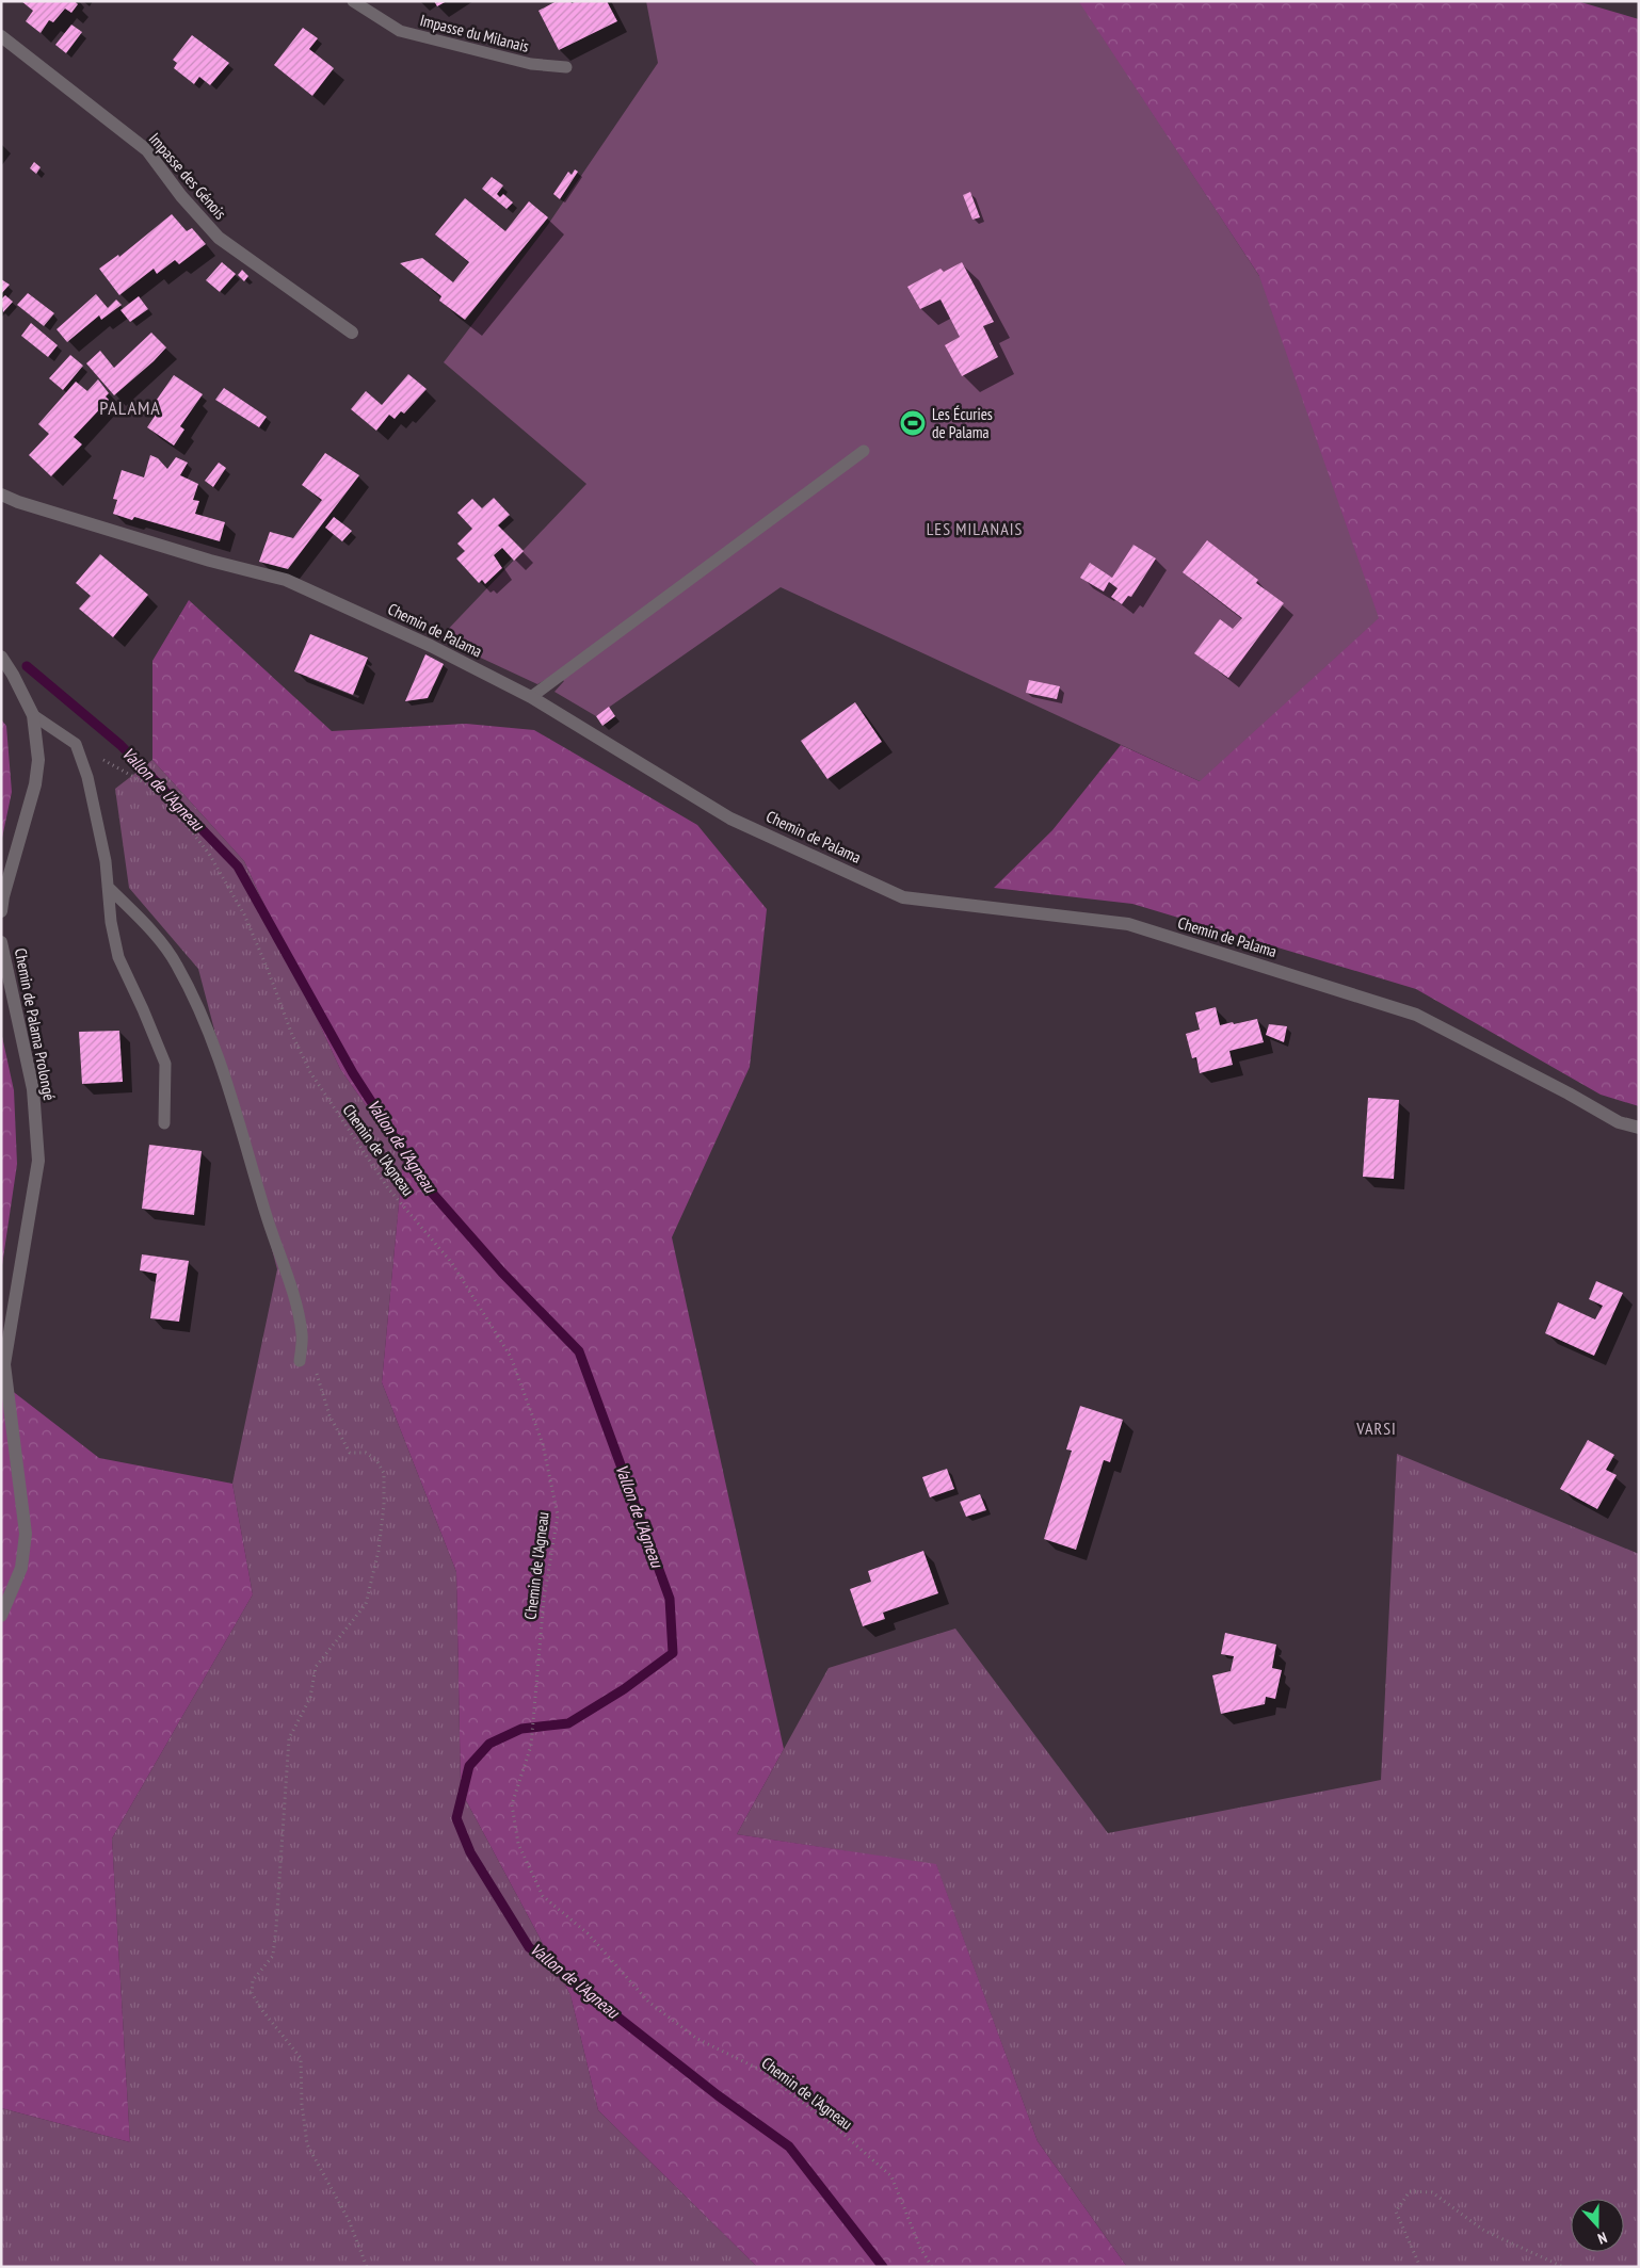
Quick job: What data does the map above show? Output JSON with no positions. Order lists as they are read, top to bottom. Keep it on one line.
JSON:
{"streets":{"street":["Impasse des Génois","Chemin de Palama","Chemin de Palama Prolongé"],"lane":["Impasse du Milanais"],"path":["Chemin de l'Agneau"]},"districts":["PALAMA","LES MILANAIS","VARSI"],"water":["Vallon de l'Agneau"],"places":{"sports":["Les Écuries de Palama"]},"north":"bottom"}
